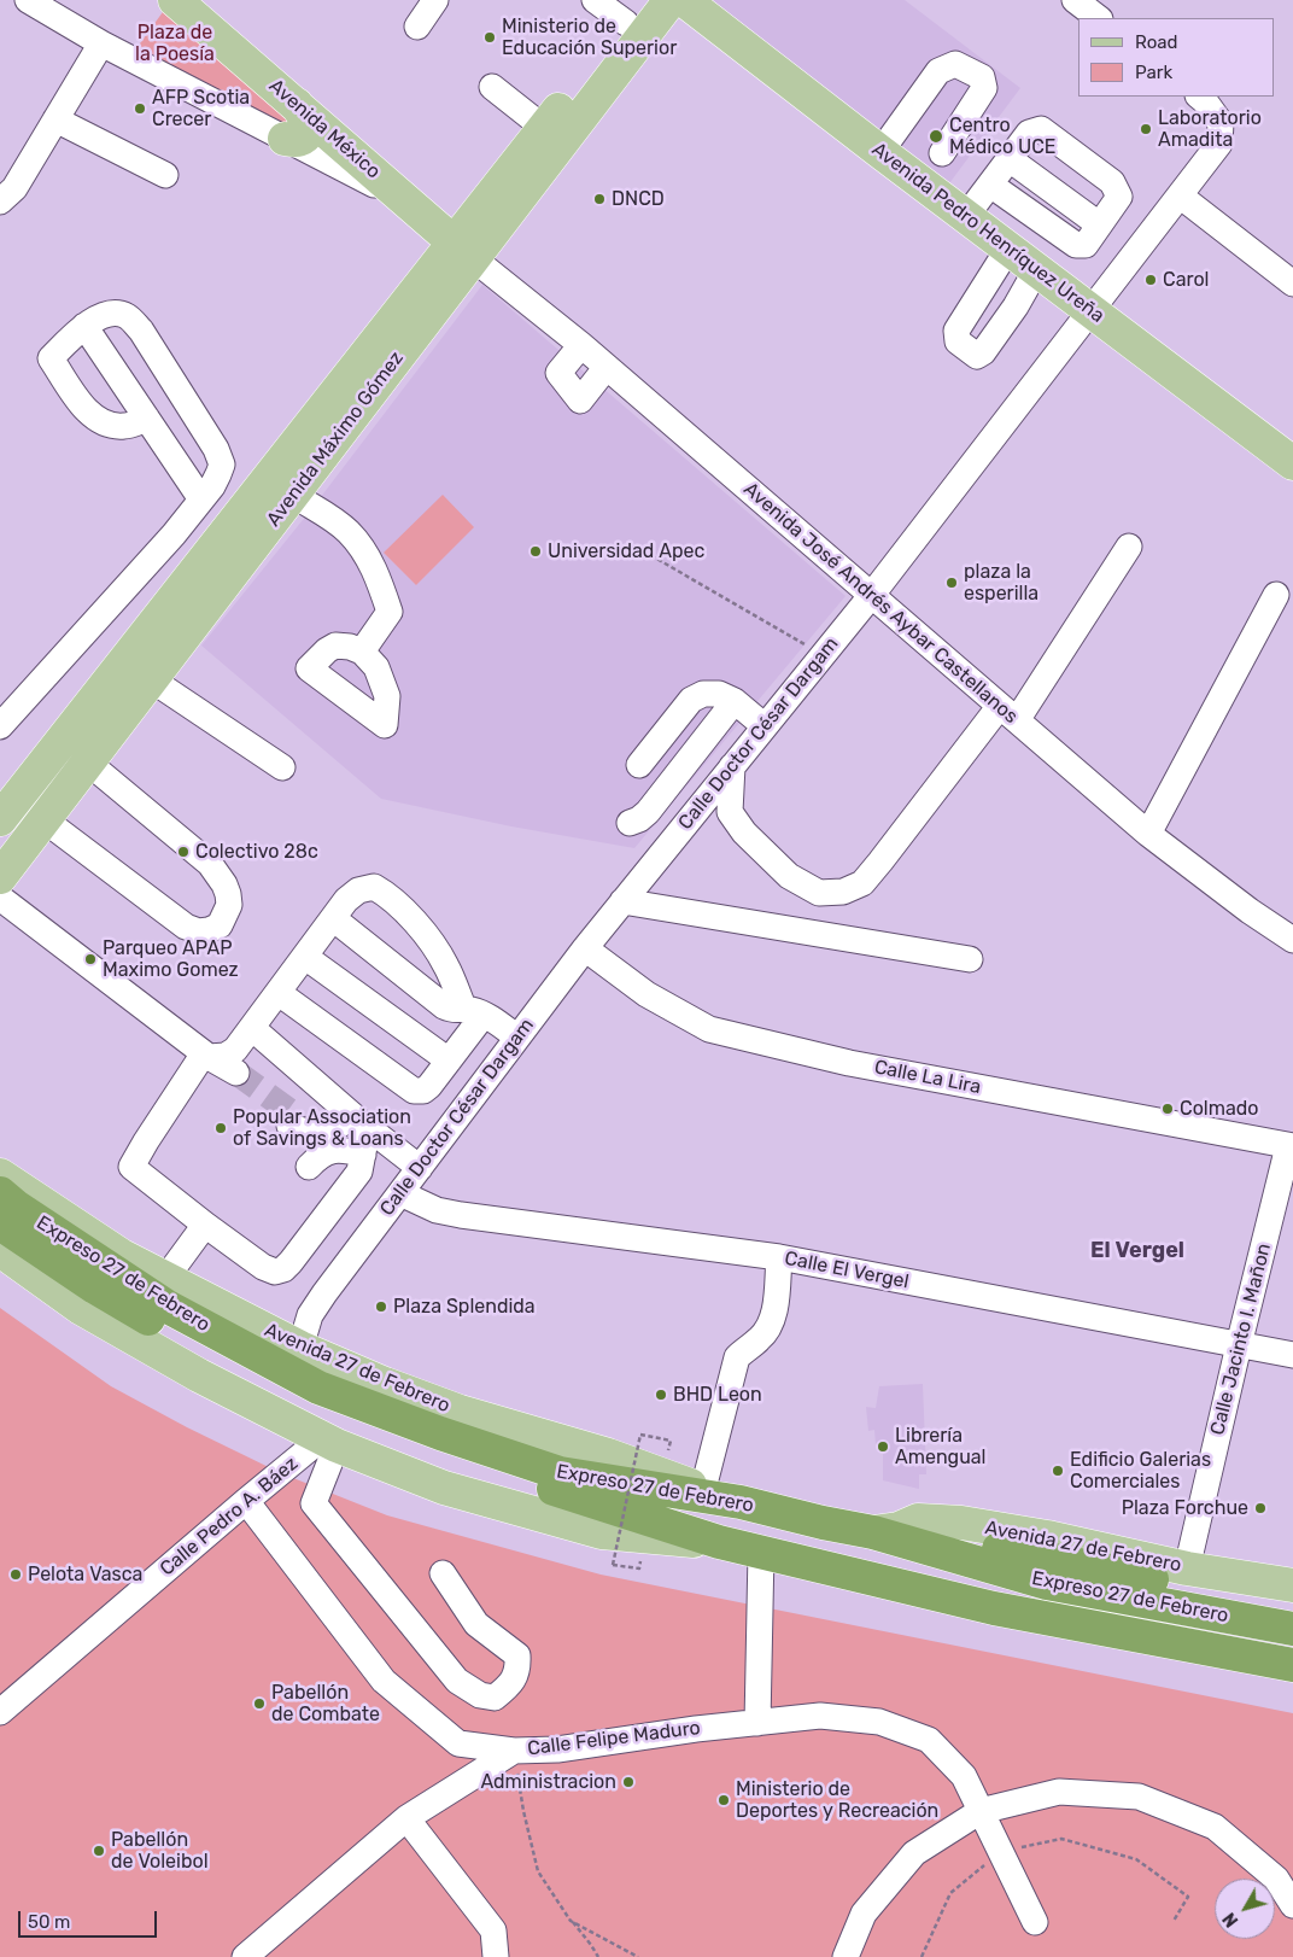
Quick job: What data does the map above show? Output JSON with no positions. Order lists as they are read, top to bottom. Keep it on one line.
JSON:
{"streets":{"highway":["Expreso 27 de Febrero"],"main road":["Avenida México","Avenida Pedro Henríquez Ureña","Avenida Máximo Gómez","Avenida 27 de Febrero"],"street":["Avenida José Andrés Aybar Castellanos","Calle Doctor César Dargam","Calle La Lira","Calle El Vergel","Calle Jacinto I. Mañon","Calle Pedro A. Báez","Calle Felipe Maduro"]},"crossings":[["Avenida México","Avenida Máximo Gómez"],["Avenida México","Avenida José Andrés Aybar Castellanos"],["Avenida Pedro Henríquez Ureña","Calle Doctor César Dargam"],["Avenida Máximo Gómez","Avenida José Andrés Aybar Castellanos"],["Avenida José Andrés Aybar Castellanos","Calle Doctor César Dargam"],["Calle Doctor César Dargam","Calle La Lira"],["Calle Doctor César Dargam","Calle El Vergel"],["Calle Doctor César Dargam","Avenida 27 de Febrero"],["Calle La Lira","Calle Jacinto I. Mañon"],["Calle El Vergel","Calle Jacinto I. Mañon"],["Expreso 27 de Febrero","Avenida 27 de Febrero"],["Calle Jacinto I. Mañon","Avenida 27 de Febrero"],["Calle Pedro A. Báez","Calle Felipe Maduro"]],"districts":["El Vergel"],"parks":["Plaza de la Poesía"],"places":["Ministerio de Educación Superior","AFP Scotia Crecer","Laboratorio Amadita","Centro Médico UCE","DNCD","Carol","Universidad Apec","plaza la esperilla","Colectivo 28c","Parqueo APAP Maximo Gomez","Colmado","Popular Association of Savings & Loans","Plaza Splendida","BHD Leon","Librería Amengual","Edificio Galerias Comerciales","Plaza Forchue","Pelota Vasca","Pabellón de Combate","Administracion","Ministerio de Deportes y Recreación","Pabellón de Voleibol"],"legend":["Road","Park"],"scale_bar":"50 m","north":"bottom left"}
